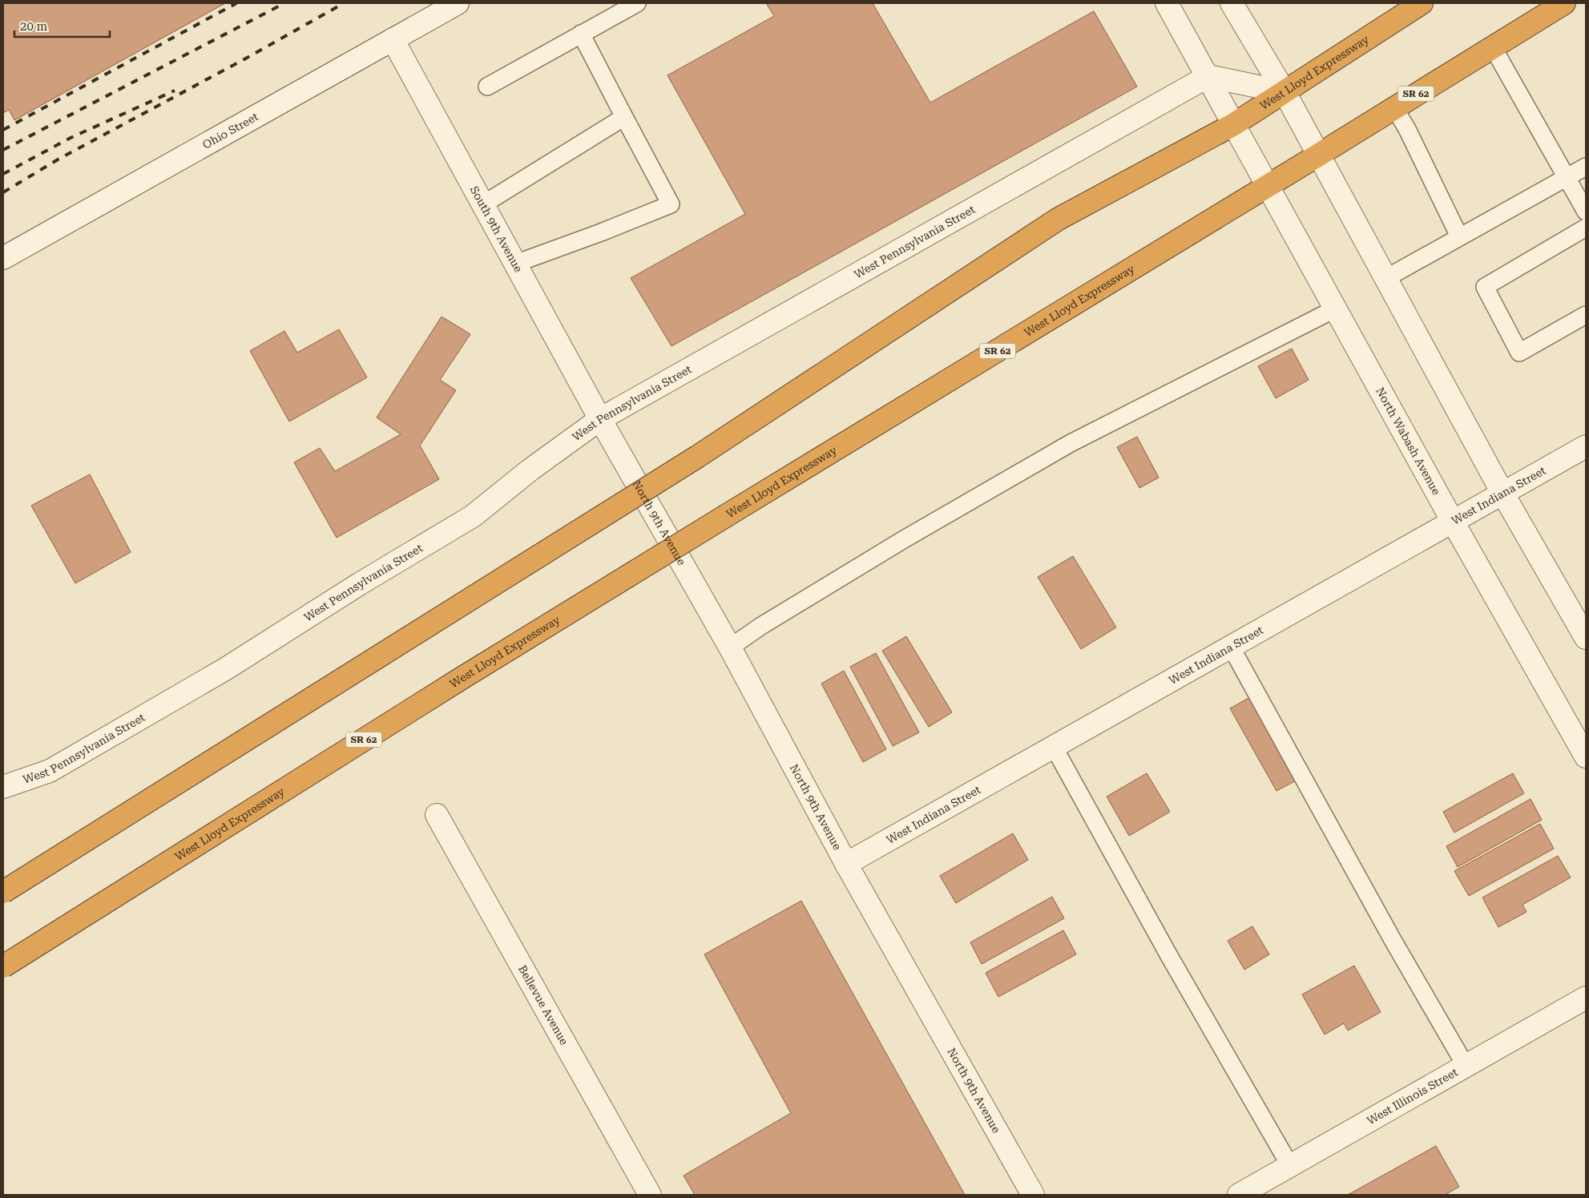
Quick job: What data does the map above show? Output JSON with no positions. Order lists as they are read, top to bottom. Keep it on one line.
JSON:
{"streets":{"highway":["West Lloyd Expressway","SR 62"],"street":["Ohio Street","South 9th Avenue","West Pennsylvania Street","North Wabash Avenue","West Indiana Street","North 9th Avenue","Bellevue Avenue","West Illinois Street"]},"crossings":[["West Lloyd Expressway","North Wabash Avenue"],["Ohio Street","South 9th Avenue"],["South 9th Avenue","West Pennsylvania Street"],["South 9th Avenue","North 9th Avenue"],["West Pennsylvania Street","North Wabash Avenue"],["West Pennsylvania Street","North 9th Avenue"],["North Wabash Avenue","West Indiana Street"],["West Indiana Street","North 9th Avenue"]],"scale_bar":"20 m"}
